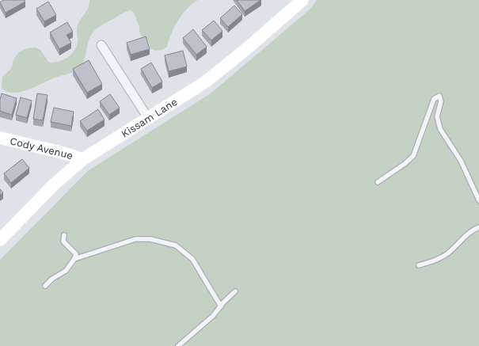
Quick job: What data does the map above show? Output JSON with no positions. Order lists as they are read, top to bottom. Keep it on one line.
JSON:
{"streets":{"street":["Kissam Lane","Cody Avenue"]},"crossings":[["Kissam Lane","Cody Avenue"]]}
